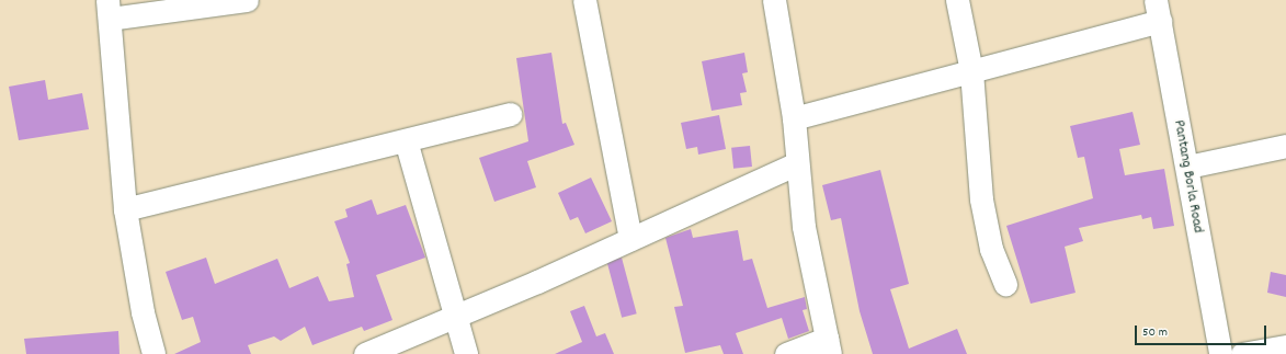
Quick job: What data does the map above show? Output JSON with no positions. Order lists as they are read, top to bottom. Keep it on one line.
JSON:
{"streets":{"street":["Pantang Borla Road"]},"scale_bar":"50 m"}
